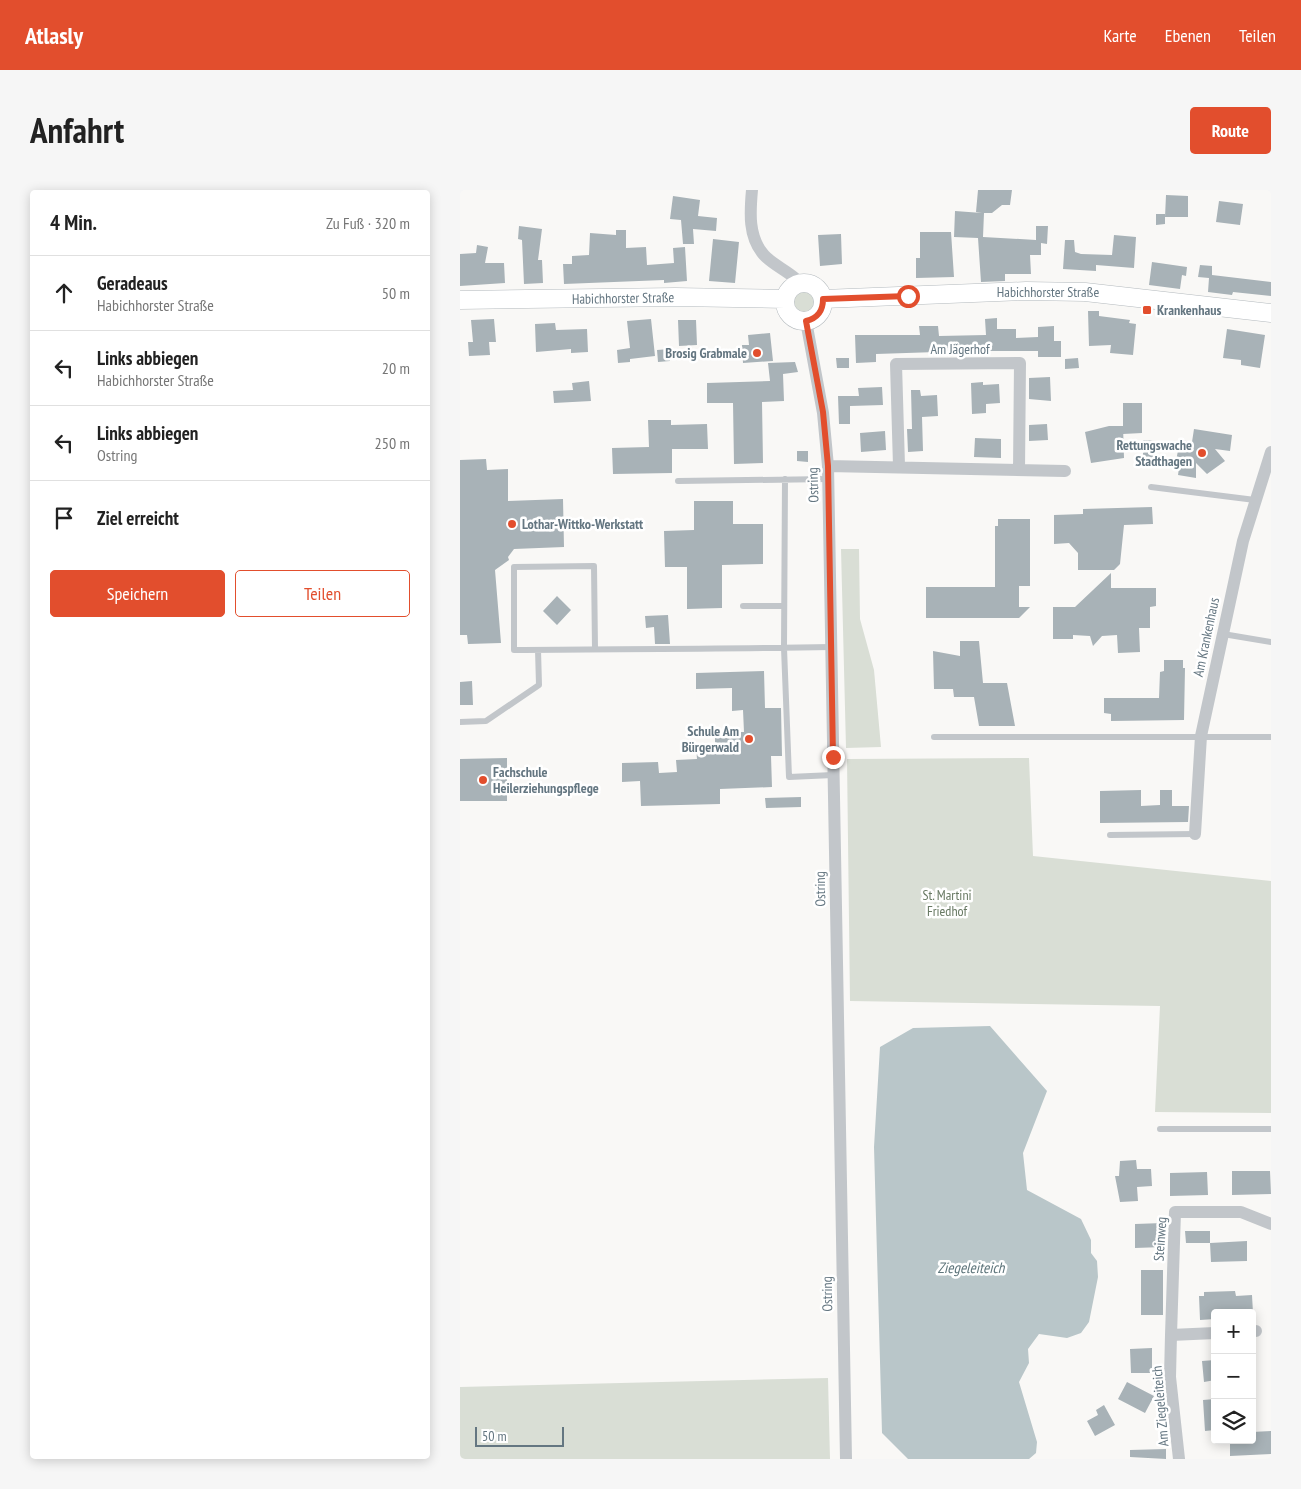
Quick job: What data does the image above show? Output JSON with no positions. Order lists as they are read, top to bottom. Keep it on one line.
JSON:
{"streets":{"main road":["Habichhorster Straße"],"street":["Am Jägerhof","Ostring","Am Krankenhaus","Steinweg","Am Ziegeleiteich"]},"crossings":[["Habichhorster Straße","Ostring"],["Steinweg","Am Ziegeleiteich"]],"water":["Ziegeleiteich"],"parks":["St. Martini Friedhof"],"places":{"transit":["Krankenhaus"],"other":["Brosig Grabmale","Rettungswache Stadthagen","Lothar-Wittko-Werkstatt","Schule Am Bürgerwald","Fachschule Heilerziehungspflege"]},"scale_bar":"50 m","page":{"header":"Atlasly","nav":["Karte","Ebenen","Teilen"],"title":"Anfahrt","buttons":["Route",["Speichern","Teilen"]],"heading":["4 Min.","Zu Fuß · 320 m"],"list":[["Geradeaus","Habichhorster Straße","50 m"],["Links abbiegen","Habichhorster Straße","20 m"],["Links abbiegen","Ostring","250 m"],"Ziel erreicht"],"map_buttons":["+","−"],"scale":"50 m"}}
